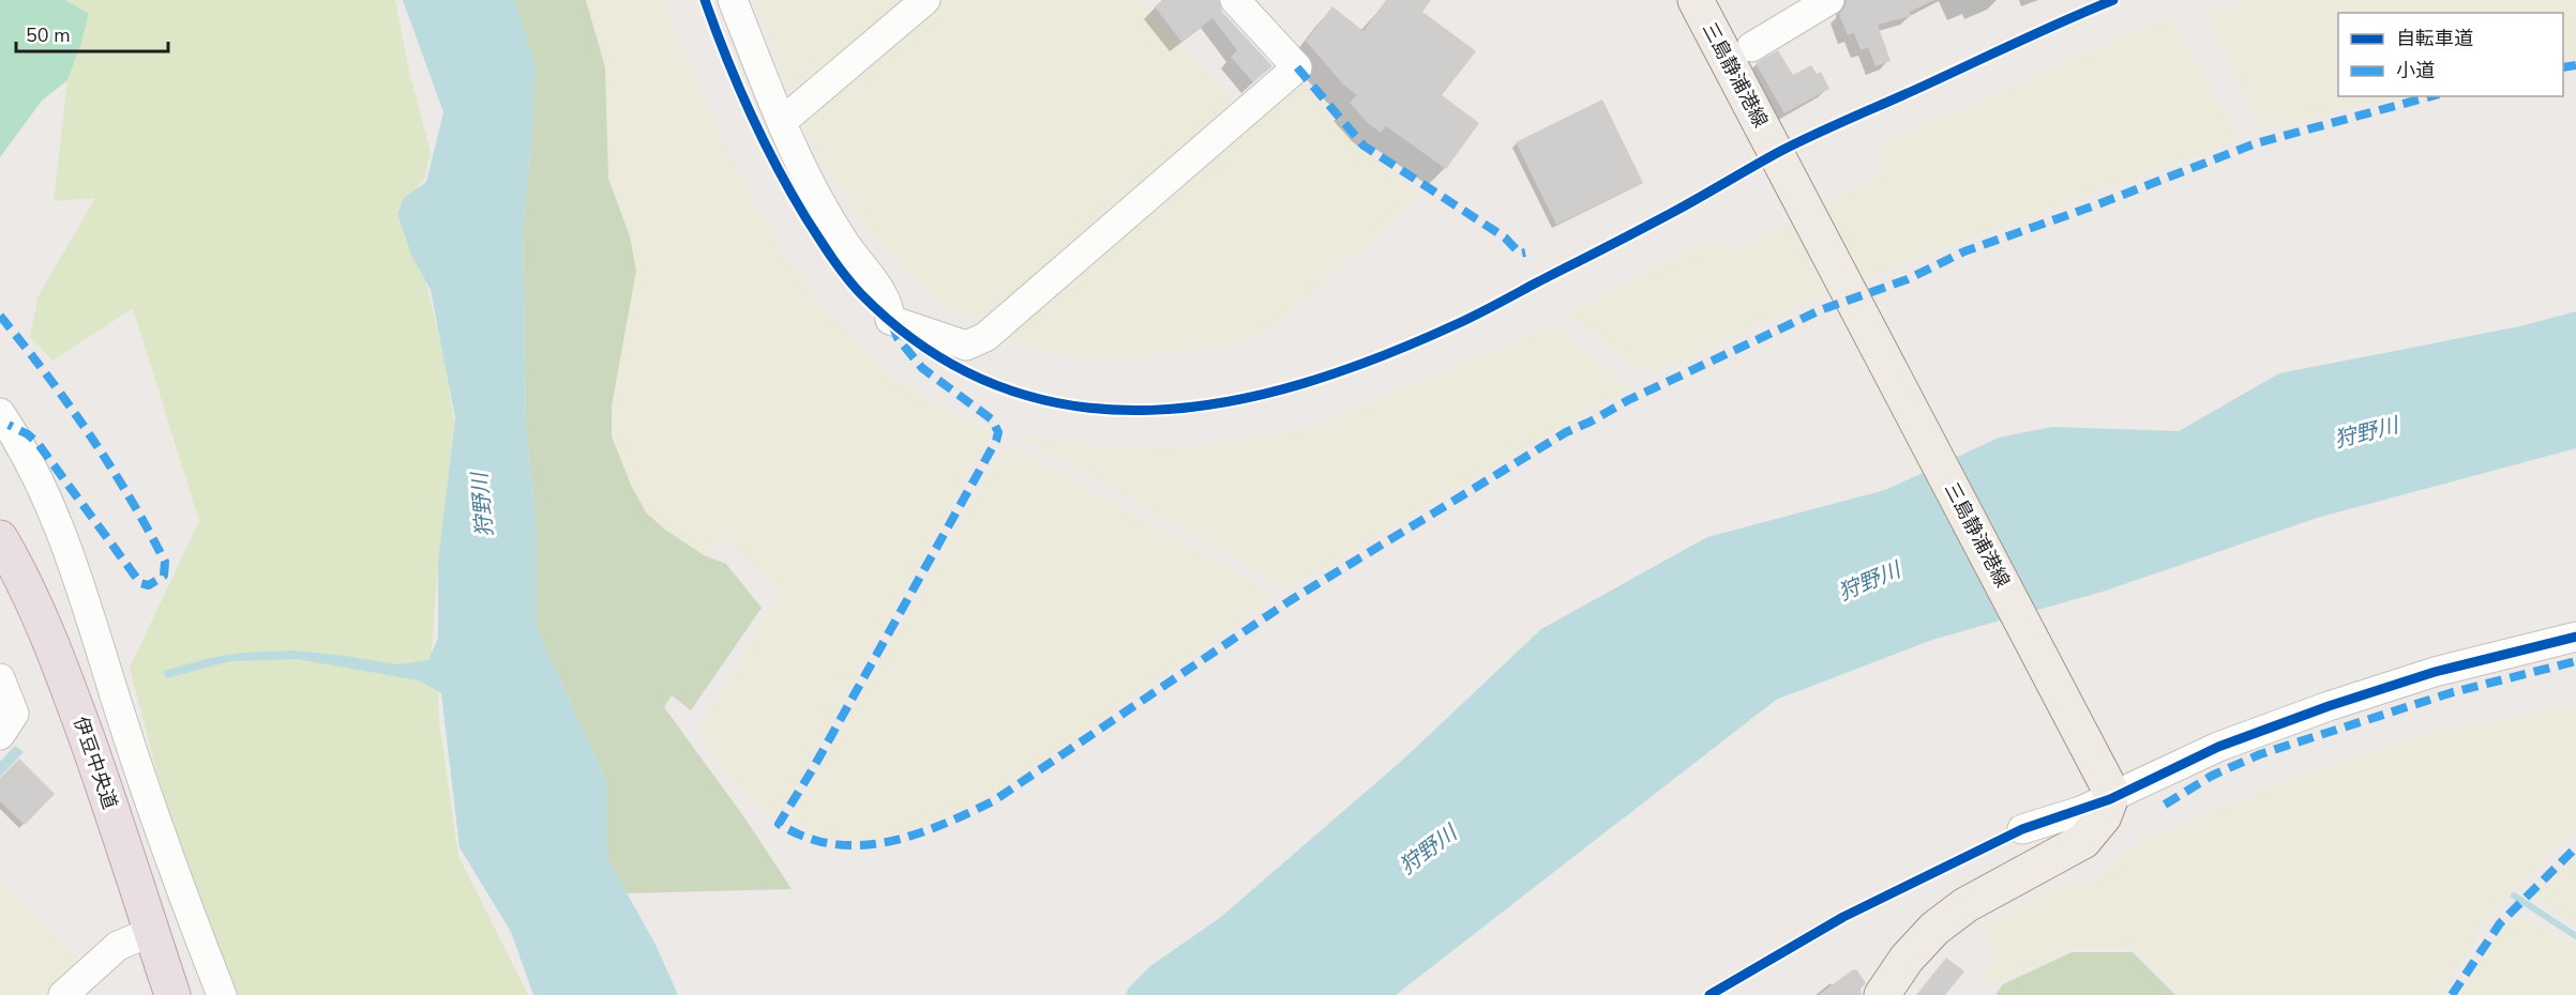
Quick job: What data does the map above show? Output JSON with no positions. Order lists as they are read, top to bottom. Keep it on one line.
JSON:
{"streets":{"highway":["伊豆中央道"],"main road":["三島静浦港線"]},"water":["狩野川"],"legend":["自転車道","小道"],"scale_bar":"50 m"}
